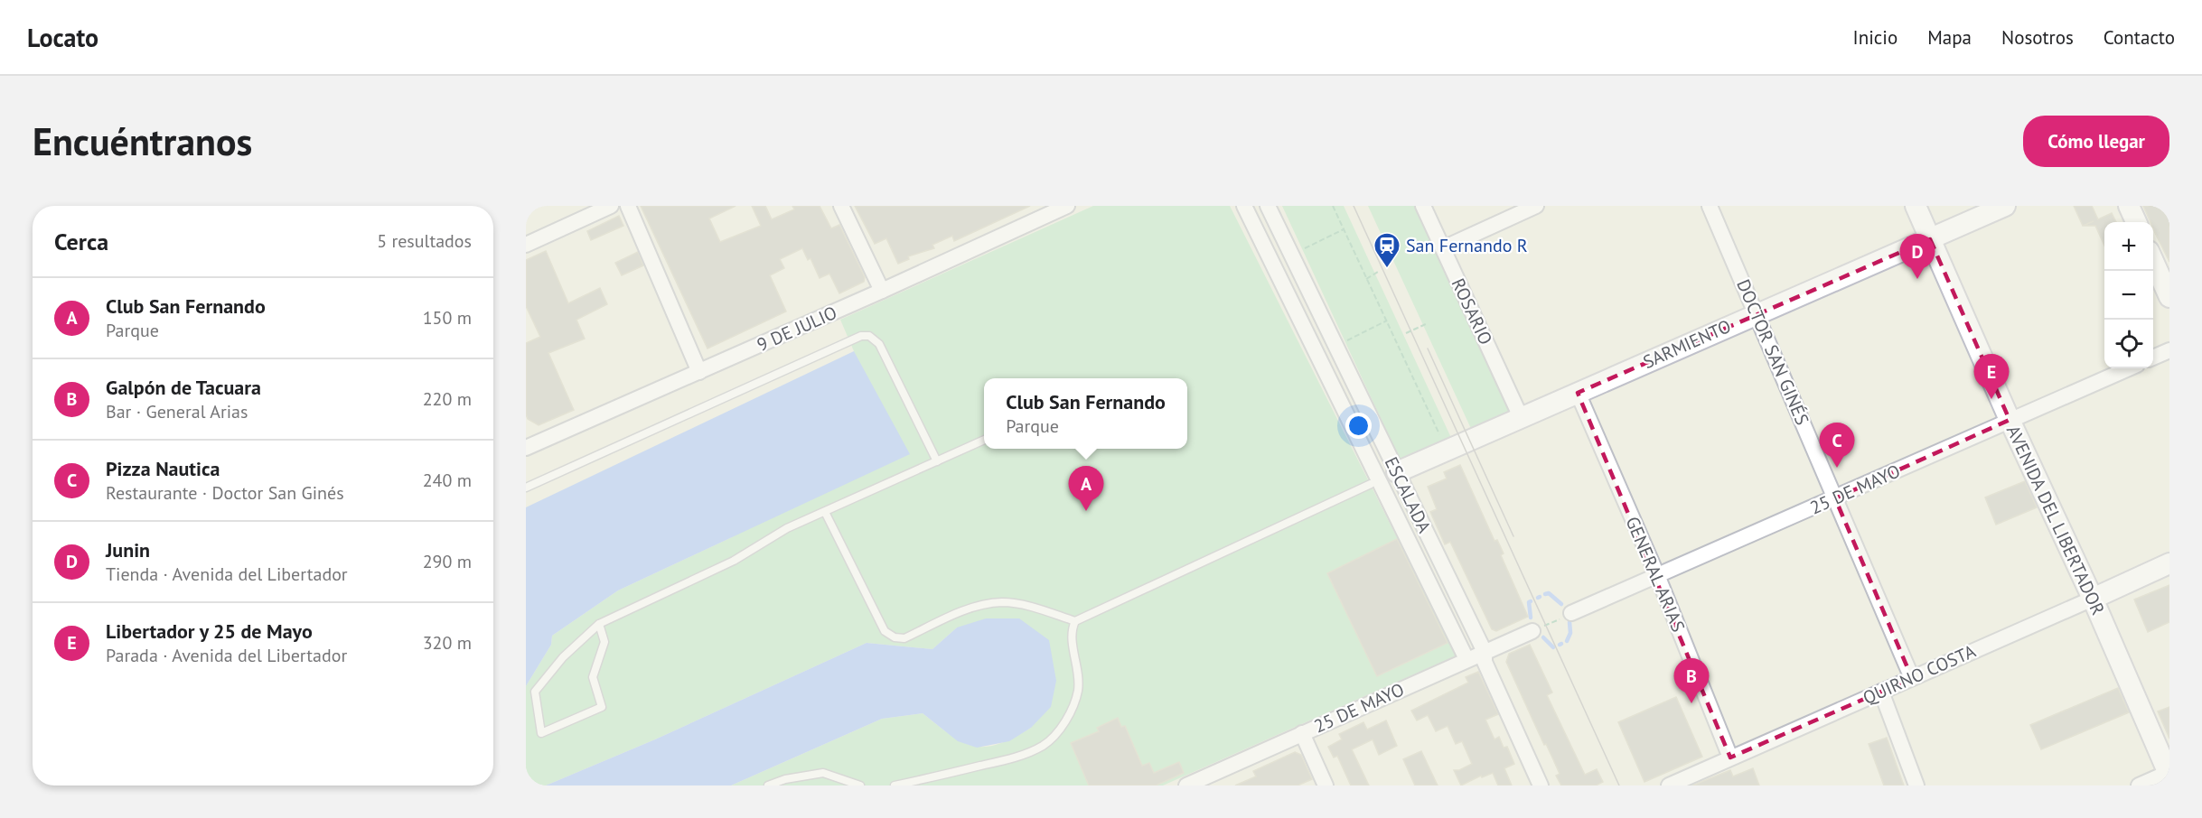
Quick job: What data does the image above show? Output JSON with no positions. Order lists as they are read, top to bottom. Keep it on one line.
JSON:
{"streets":{"street":["ROSARIO","9 DE JULIO","SARMIENTO","DOCTOR SAN GINÉS","25 DE MAYO","ESCALADA","AVENIDA DEL LIBERTADOR","GENERAL ARIAS","QUIRNO COSTA"]},"crossings":[["ROSARIO","SARMIENTO"],["SARMIENTO","DOCTOR SAN GINÉS"],["SARMIENTO","ESCALADA"],["SARMIENTO","AVENIDA DEL LIBERTADOR"],["SARMIENTO","GENERAL ARIAS"],["DOCTOR SAN GINÉS","25 DE MAYO"],["DOCTOR SAN GINÉS","QUIRNO COSTA"],["25 DE MAYO","ESCALADA"],["25 DE MAYO","AVENIDA DEL LIBERTADOR"],["25 DE MAYO","GENERAL ARIAS"],["AVENIDA DEL LIBERTADOR","QUIRNO COSTA"],["GENERAL ARIAS","QUIRNO COSTA"]],"places":{"station":["San Fernando R"]},"page":{"header":"Locato","nav":["Inicio","Mapa","Nosotros","Contacto"],"buttons":"Cómo llegar","title":"Encuéntranos","heading":["Cerca","5 resultados"],"map_buttons":["+","−"],"pins":["D","E","C","A","B"],"list":[{"mark":"A","name":"Club San Fernando","note":"Parque","value":"150 m"},{"mark":"B","name":"Galpón de Tacuara","note":"Bar · General Arias","value":"220 m"},{"mark":"C","name":"Pizza Nautica","note":"Restaurante · Doctor San Ginés","value":"240 m"},{"mark":"D","name":"Junin","note":"Tienda · Avenida del Libertador","value":"290 m"},{"mark":"E","name":"Libertador y 25 de Mayo","note":"Parada · Avenida del Libertador","value":"320 m"}],"popup":["Club San Fernando","Parque"]}}
